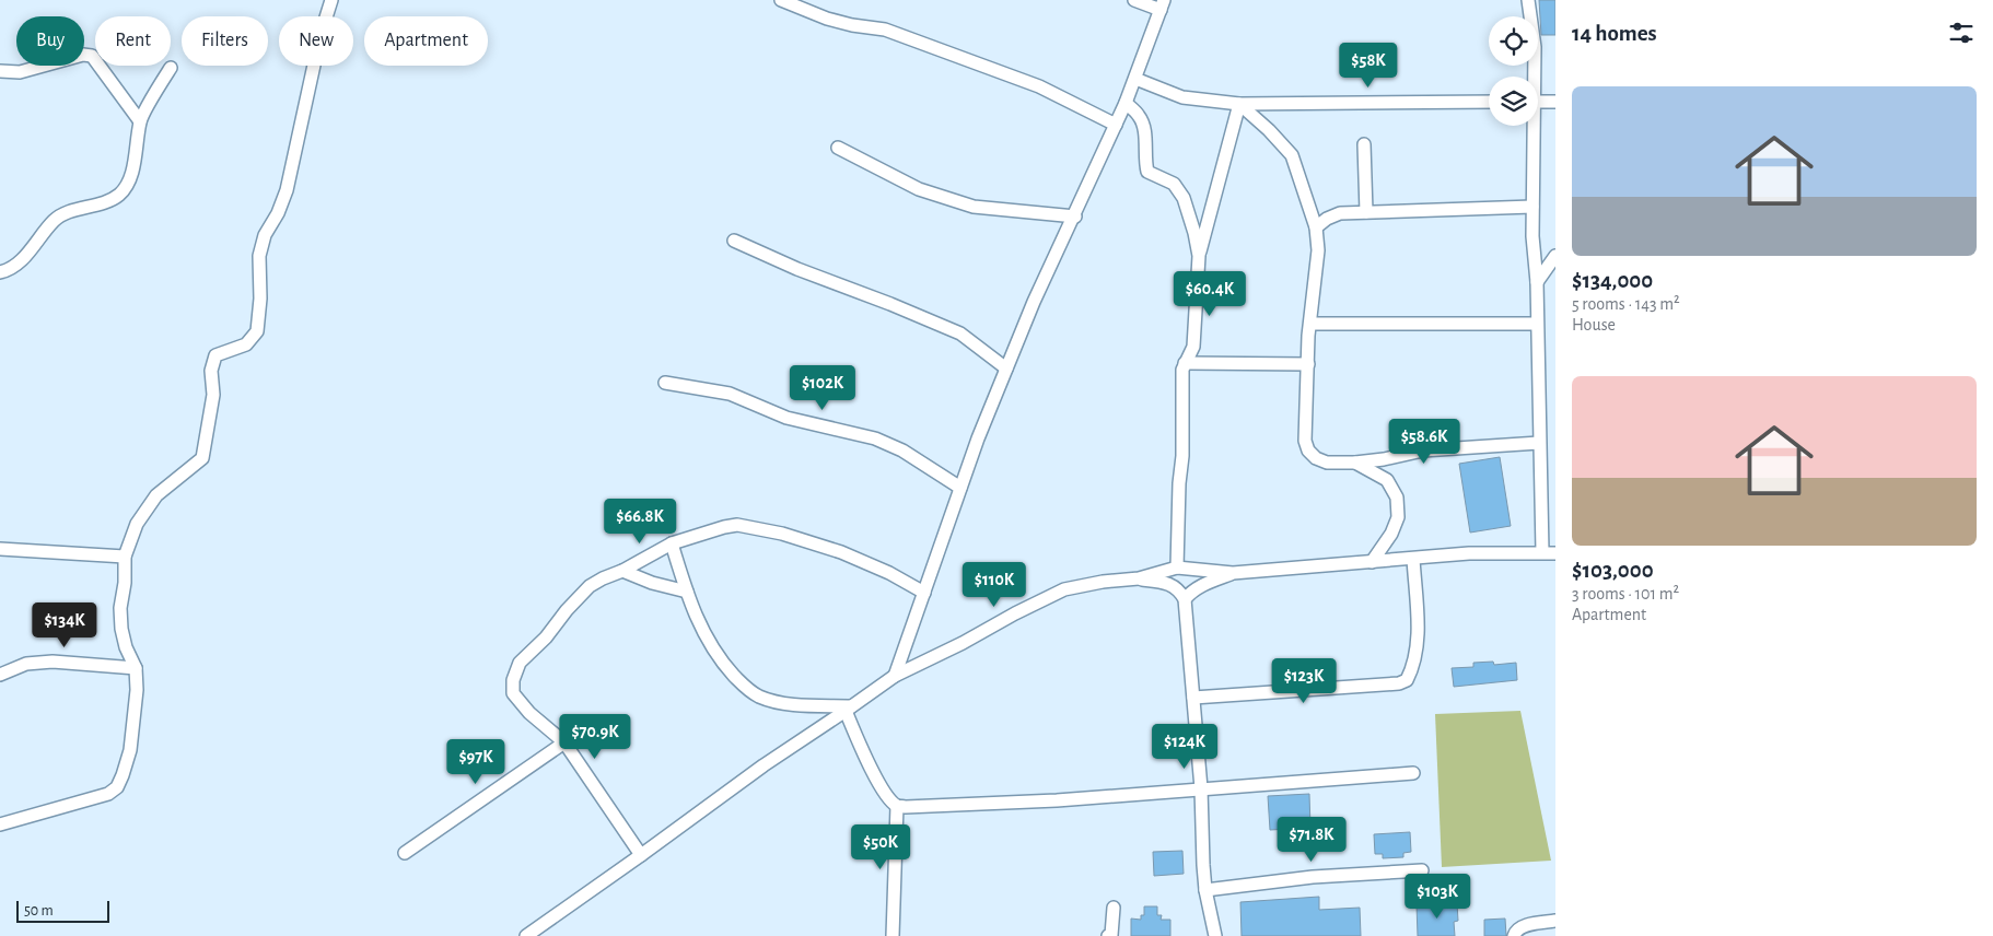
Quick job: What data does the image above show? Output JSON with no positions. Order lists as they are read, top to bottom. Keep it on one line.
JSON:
{"scale_bar":"50 m","page":{"heading":"14 homes","chip":["Buy","Rent","Filters","New","Apartment"],"price":["$58K","$60.4K","$102K","$58.6K","$66.8K","$110K","$134K","$123K","$70.9K","$124K","$97K","$71.8K","$50K","$103K"],"list":[{"name":"$134,000","note":"5 rooms · 143 m² · House"},{"name":"$103,000","note":"3 rooms · 101 m² · Apartment"}],"scale":"50 m"}}
